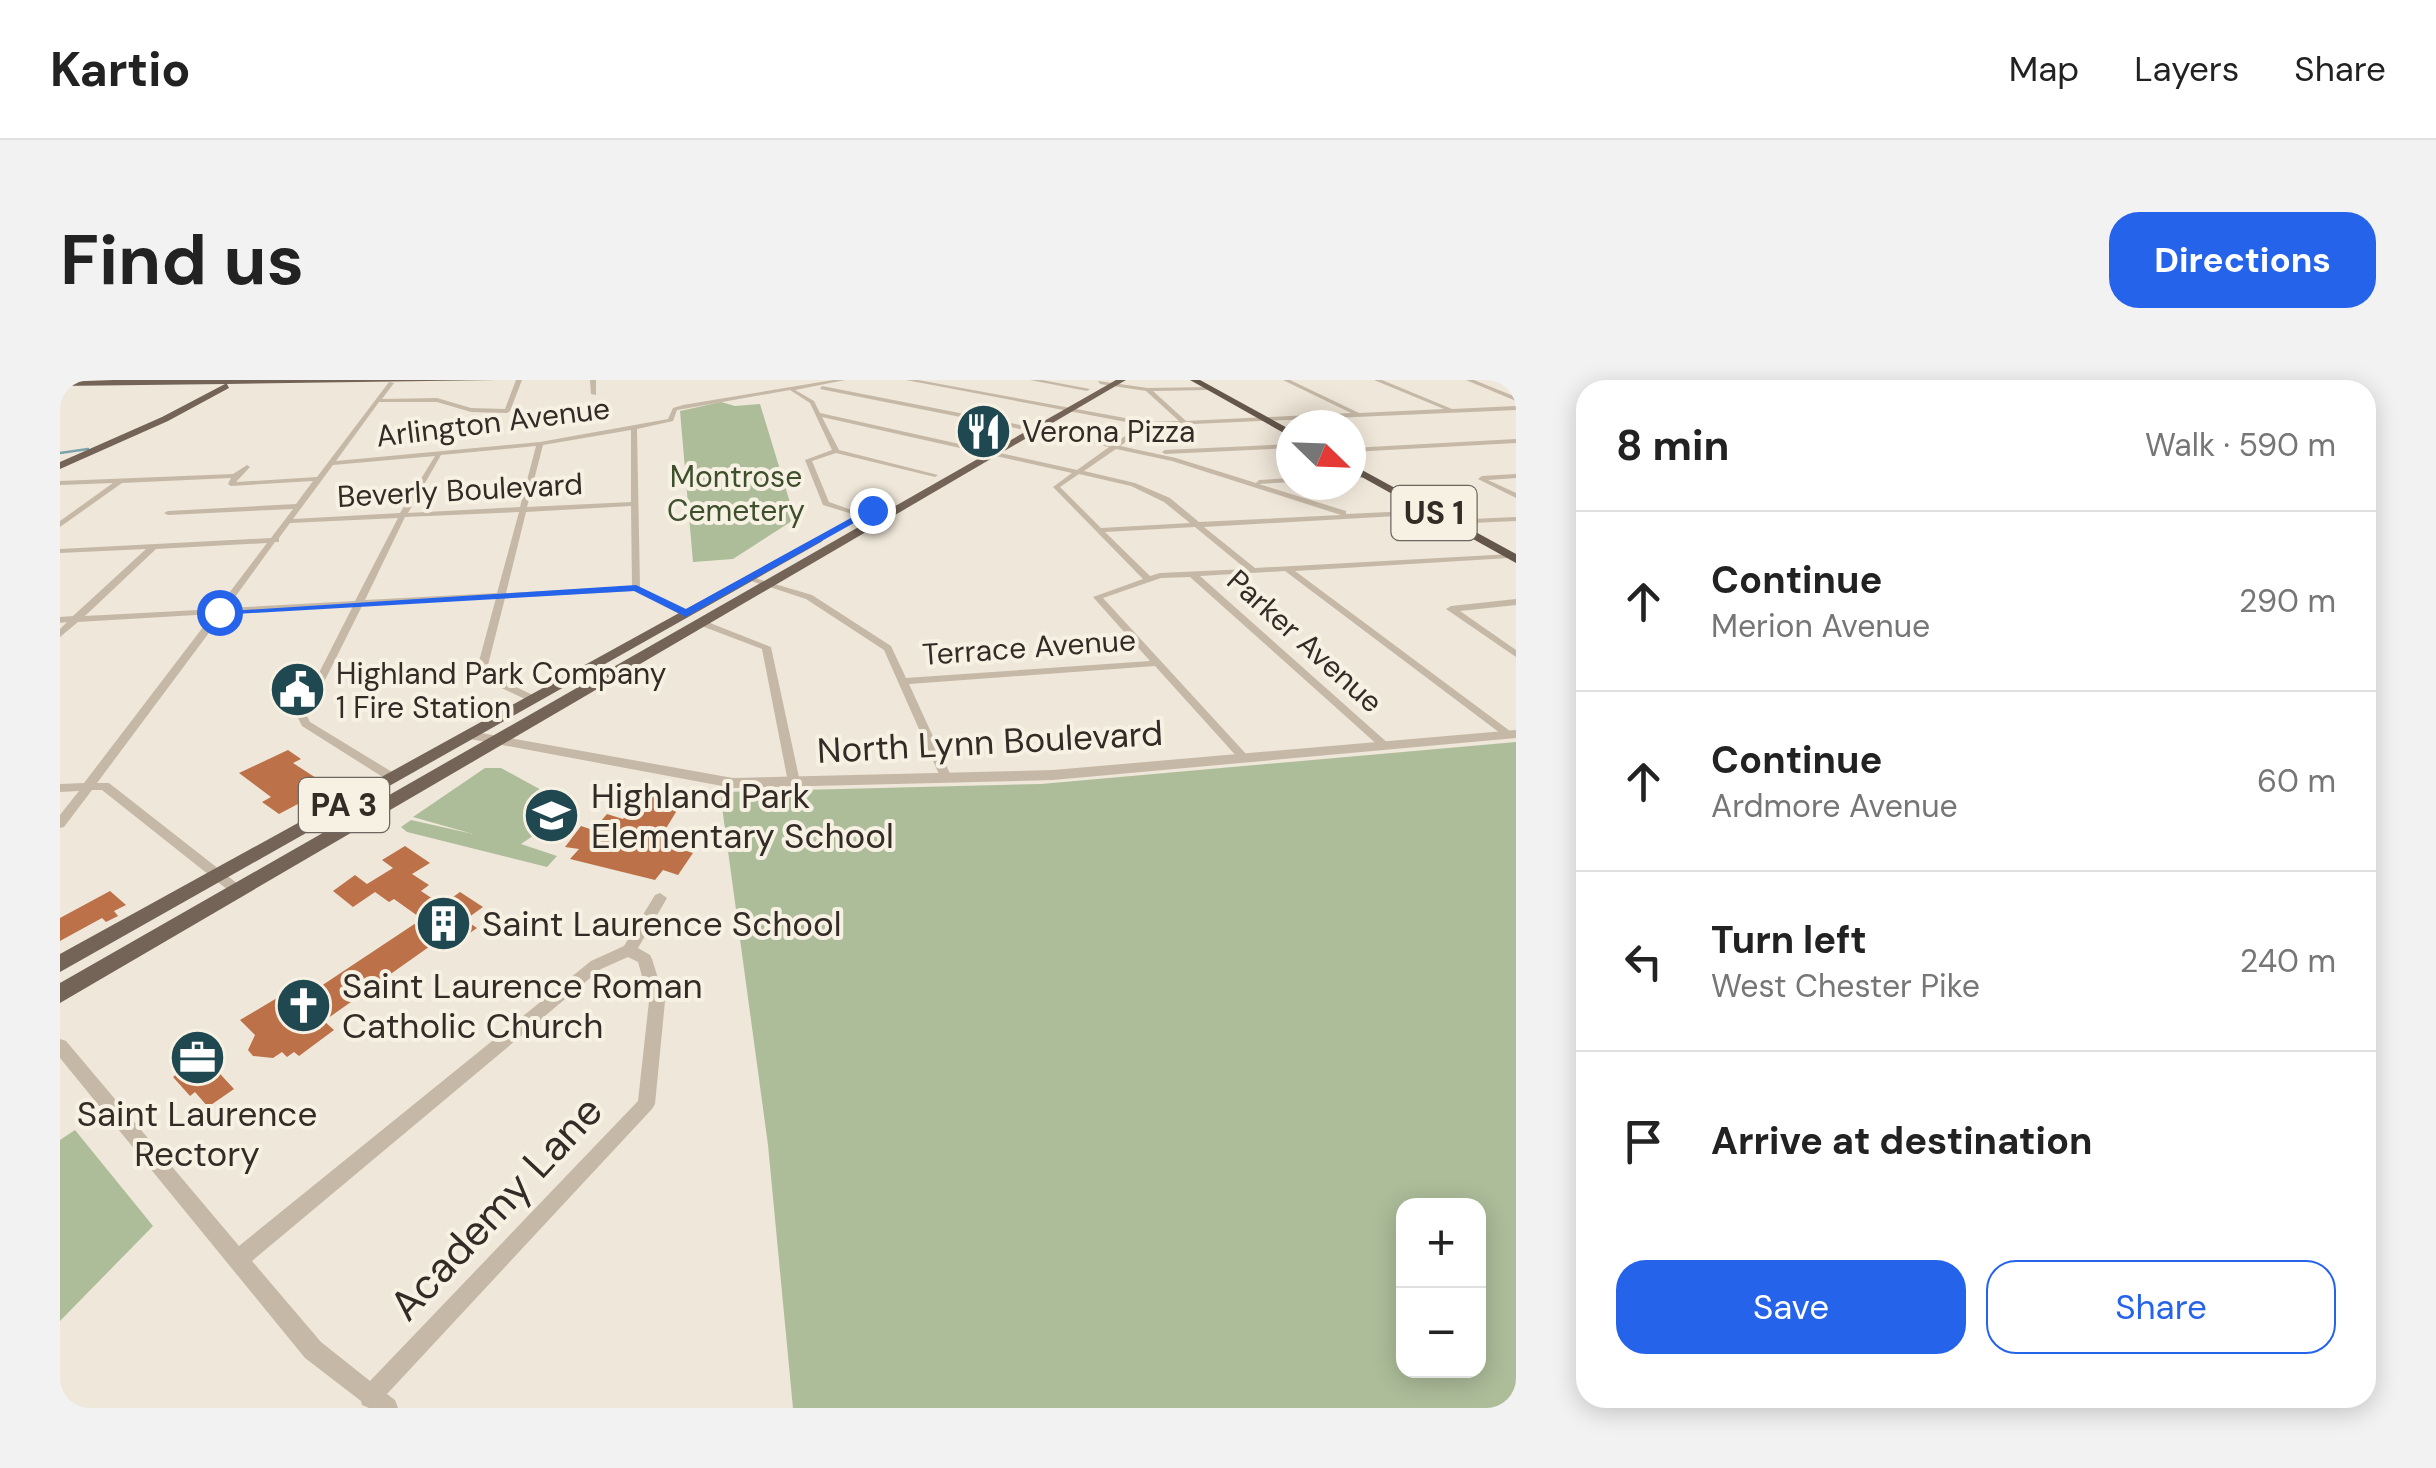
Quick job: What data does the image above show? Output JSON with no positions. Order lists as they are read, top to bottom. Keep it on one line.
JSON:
{"streets":{"highway":["US 1"],"main road":["PA 3"],"street":["Arlington Avenue","Beverly Boulevard","Parker Avenue","Terrace Avenue","North Lynn Boulevard","Academy Lane"]},"crossings":[["Parker Avenue","North Lynn Boulevard"],["North Lynn Boulevard","PA 3"]],"parks":["Montrose Cemetery"],"places":{"restaurant":["Verona Pizza"],"public building":["Highland Park Company 1 Fire Station"],"school or university":["Highland Park Elementary School"],"building":["Saint Laurence School"],"church":["Saint Laurence Roman Catholic Church"],"office":["Saint Laurence Rectory"]},"north":"bottom right","page":{"header":"Kartio","nav":["Map","Layers","Share"],"buttons":["Directions",["Save","Share"]],"title":"Find us","heading":["8 min","Walk · 590 m"],"list":[["Continue","Merion Avenue","290 m"],["Continue","Ardmore Avenue","60 m"],["Turn left","West Chester Pike","240 m"],"Arrive at destination"],"map_buttons":["+","−"]}}
